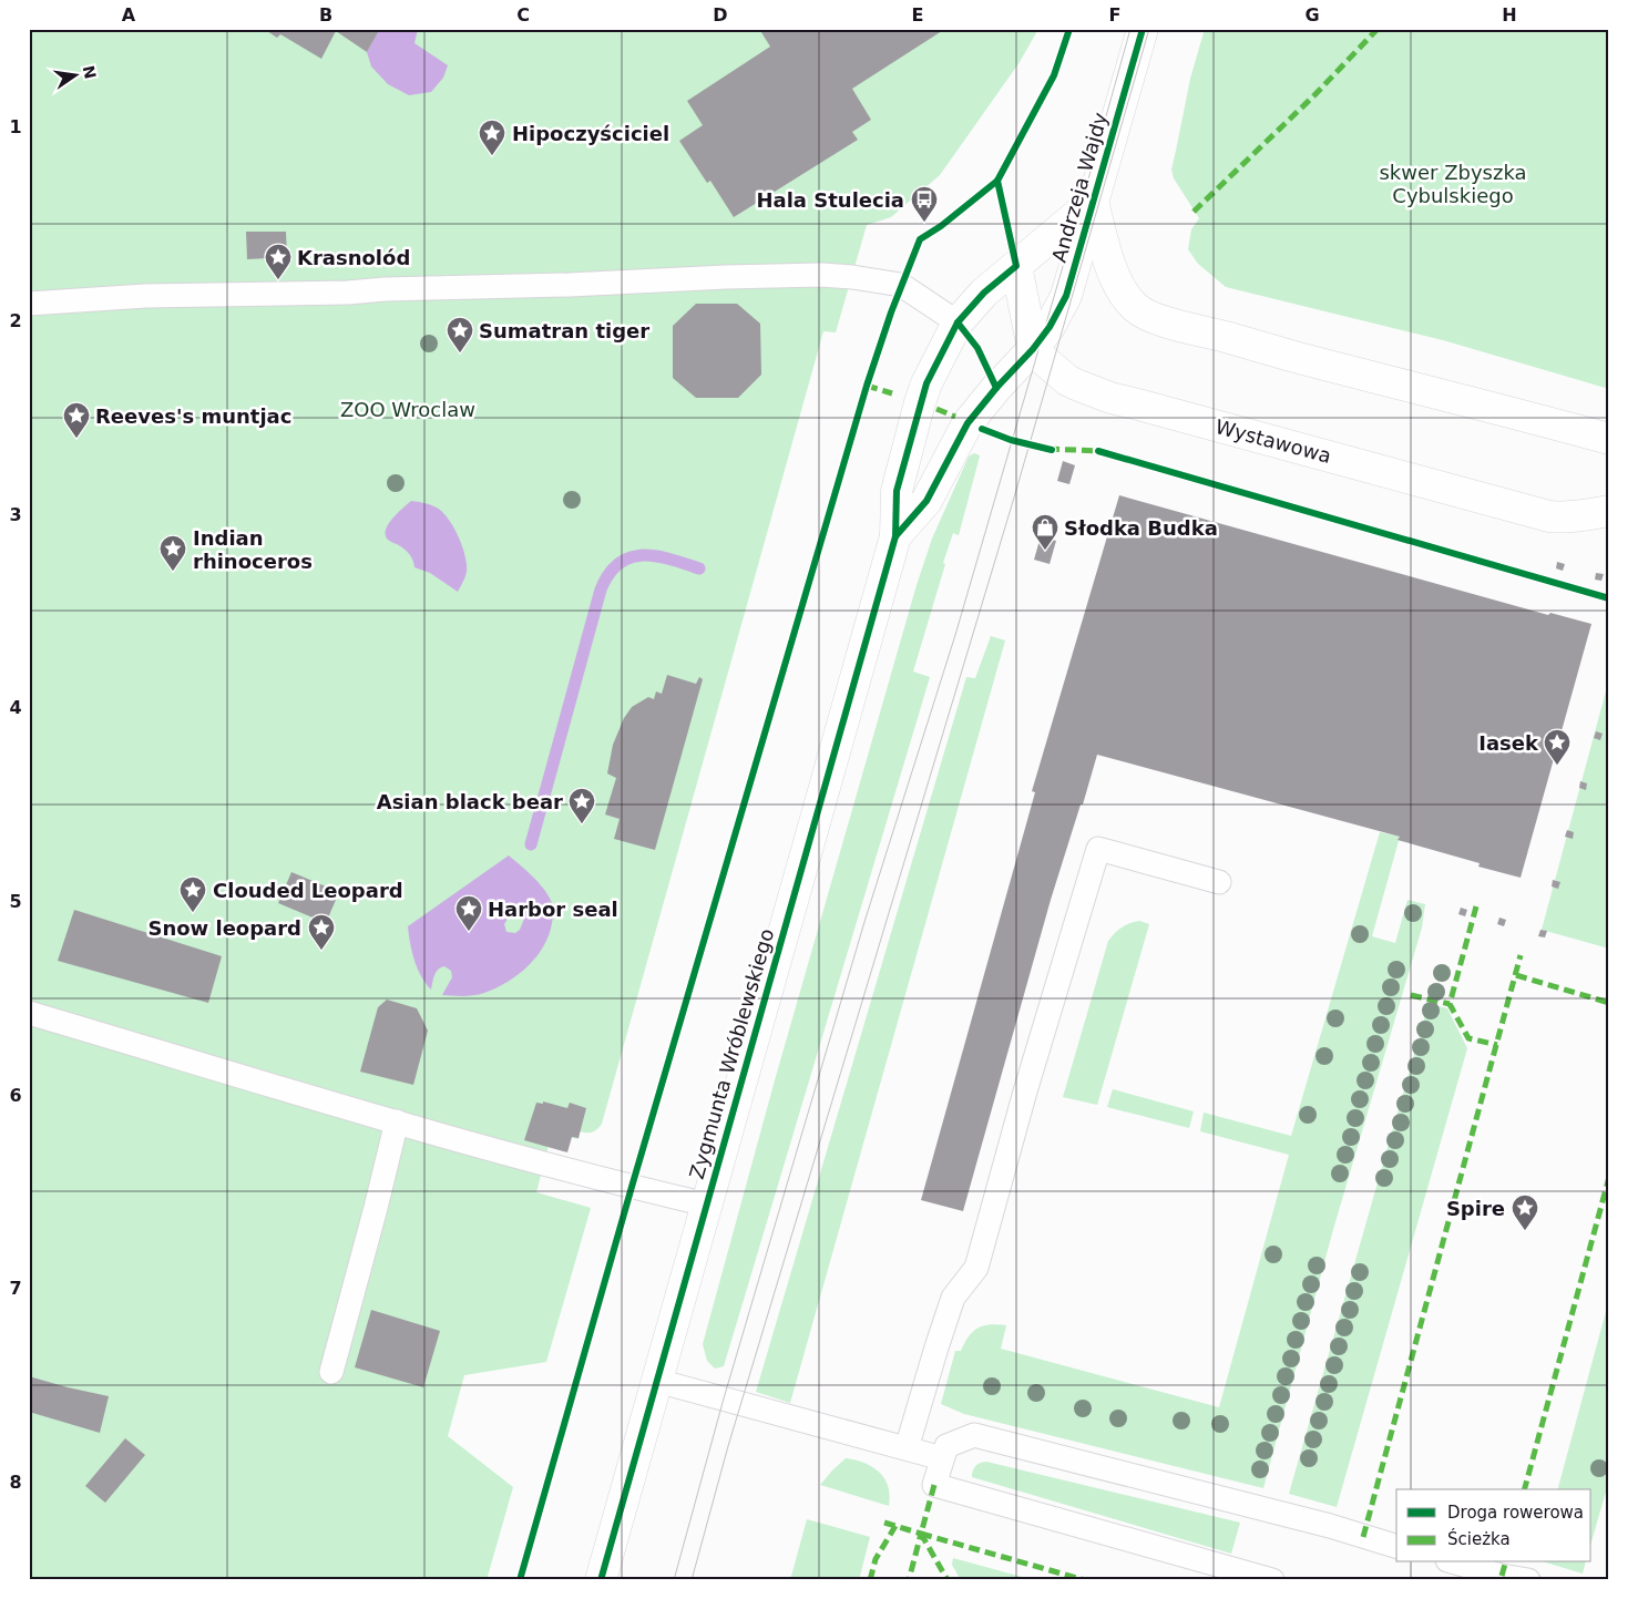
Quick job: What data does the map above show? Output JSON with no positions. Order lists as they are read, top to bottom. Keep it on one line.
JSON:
{"streets":{"main road":["Andrzeja Wajdy","Wystawowa","Zygmunta Wróblewskiego"]},"crossings":[["Andrzeja Wajdy","Wystawowa"],["Andrzeja Wajdy","Zygmunta Wróblewskiego"],["Wystawowa","Zygmunta Wróblewskiego"]],"parks":["skwer Zbyszka Cybulskiego","ZOO Wroclaw"],"places":{"place":["Hipoczyściciel","Krasnolód","Sumatran tiger","Reeves's muntjac","Indian rhinoceros","Iasek","Asian black bear","Clouded Leopard","Harbor seal","Snow leopard","Spire"],"bus stop":["Hala Stulecia"],"shop":["Słodka Budka"]},"legend":["Droga rowerowa","Ścieżka"],"north":"right","grid":{"columns":["A","B","C","D","E","F","G","H"],"rows":["1","2","3","4","5","6","7","8"]}}
